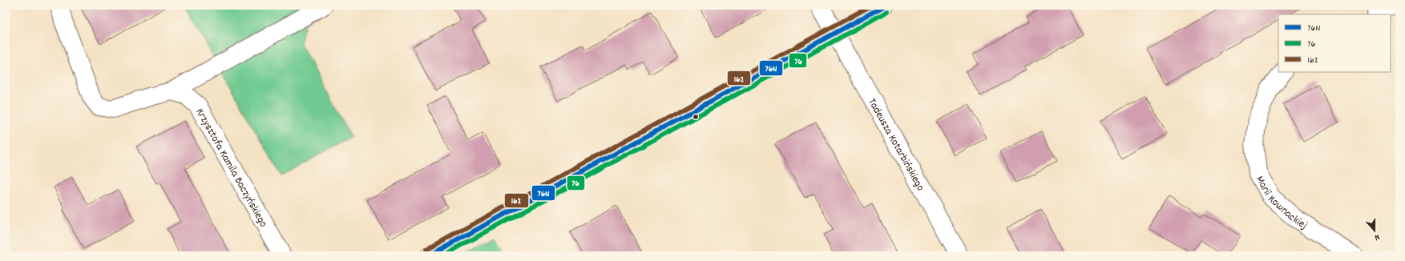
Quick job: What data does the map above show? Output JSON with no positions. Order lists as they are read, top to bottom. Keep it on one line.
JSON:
{"streets":{"street":["Tadeusza Kotarbińskiego","Krzysztofa Kamila Baczyńskiego","Marii Kownackiej"]},"lines":["transit line 76N","transit line 162","transit line 76"],"legend":["76N","76","162"],"north":"bottom"}
